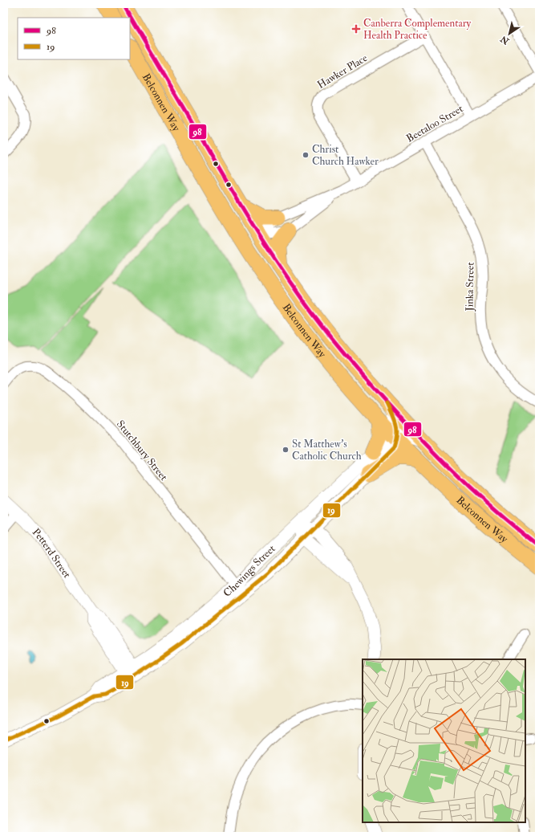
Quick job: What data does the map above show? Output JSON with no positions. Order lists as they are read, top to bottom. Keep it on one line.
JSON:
{"streets":{"main road":["Belconnen Way"],"street":["Hawker Place","Beetaloo Street","Jinka Street","Stutchbury Street","Petterd Street","Chewings Street"]},"crossings":[["Hawker Place","Beetaloo Street"],["Belconnen Way","Beetaloo Street"],["Belconnen Way","Chewings Street"],["Beetaloo Street","Jinka Street"],["Stutchbury Street","Chewings Street"],["Petterd Street","Chewings Street"]],"places":{"health":["Canberra Complementary Health Practice"],"other":["Christ Church Hawker","St Matthew's Catholic Church"]},"lines":["transit line 98","transit line 19"],"legend":["98","19"],"north":"bottom left"}
